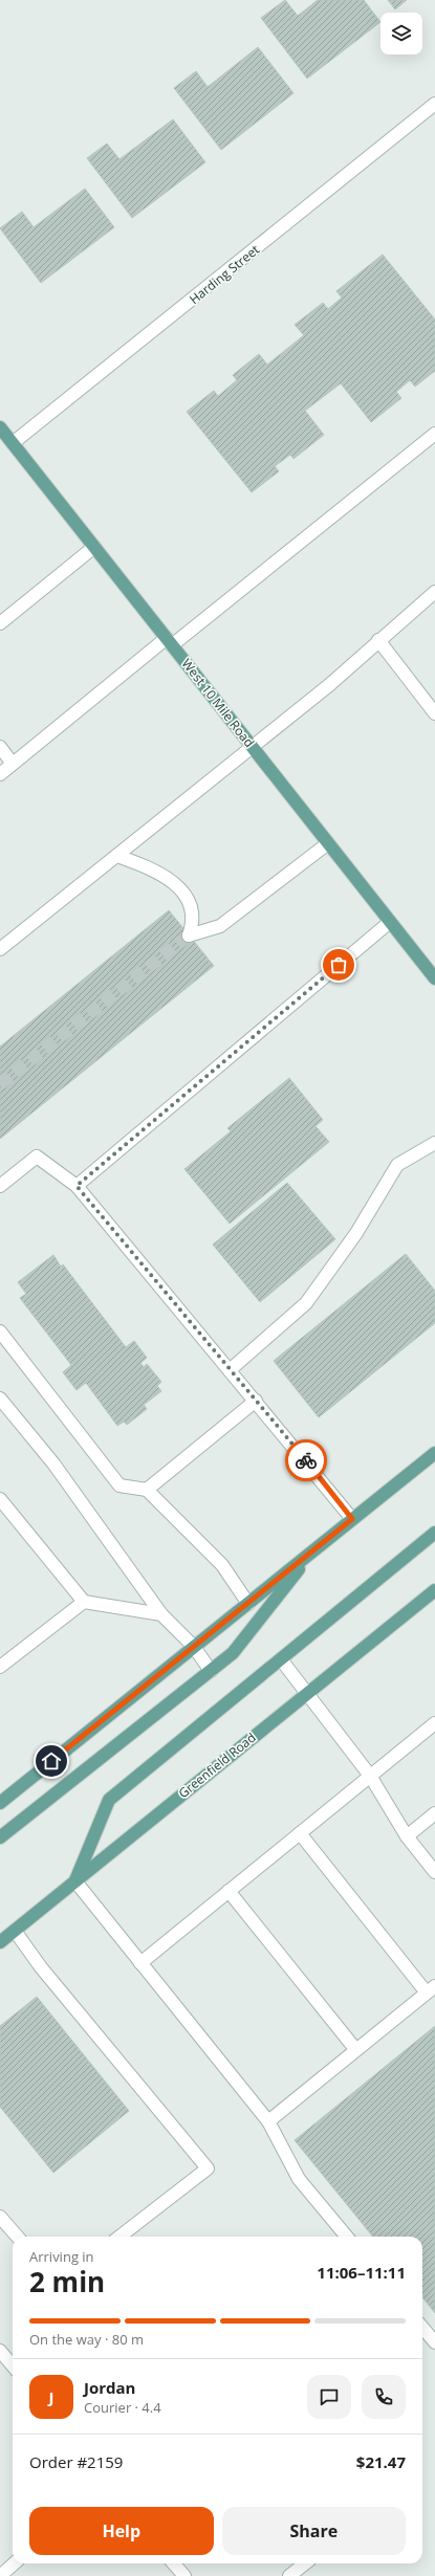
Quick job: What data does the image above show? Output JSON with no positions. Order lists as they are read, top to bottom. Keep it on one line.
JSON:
{"streets":{"main road":["West 10 Mile Road","Greenfield Road"],"street":["Harding Street"]},"crossings":[["Harding Street","West 10 Mile Road"]],"page":{"heading":["2 min","Arriving in","11:06–11:11"],"panel":["Jordan","Courier · 4.4","Order #2159","$21.47"],"bar":"On the way · 80 m","round":"J","buttons":["Help","Share"]}}
